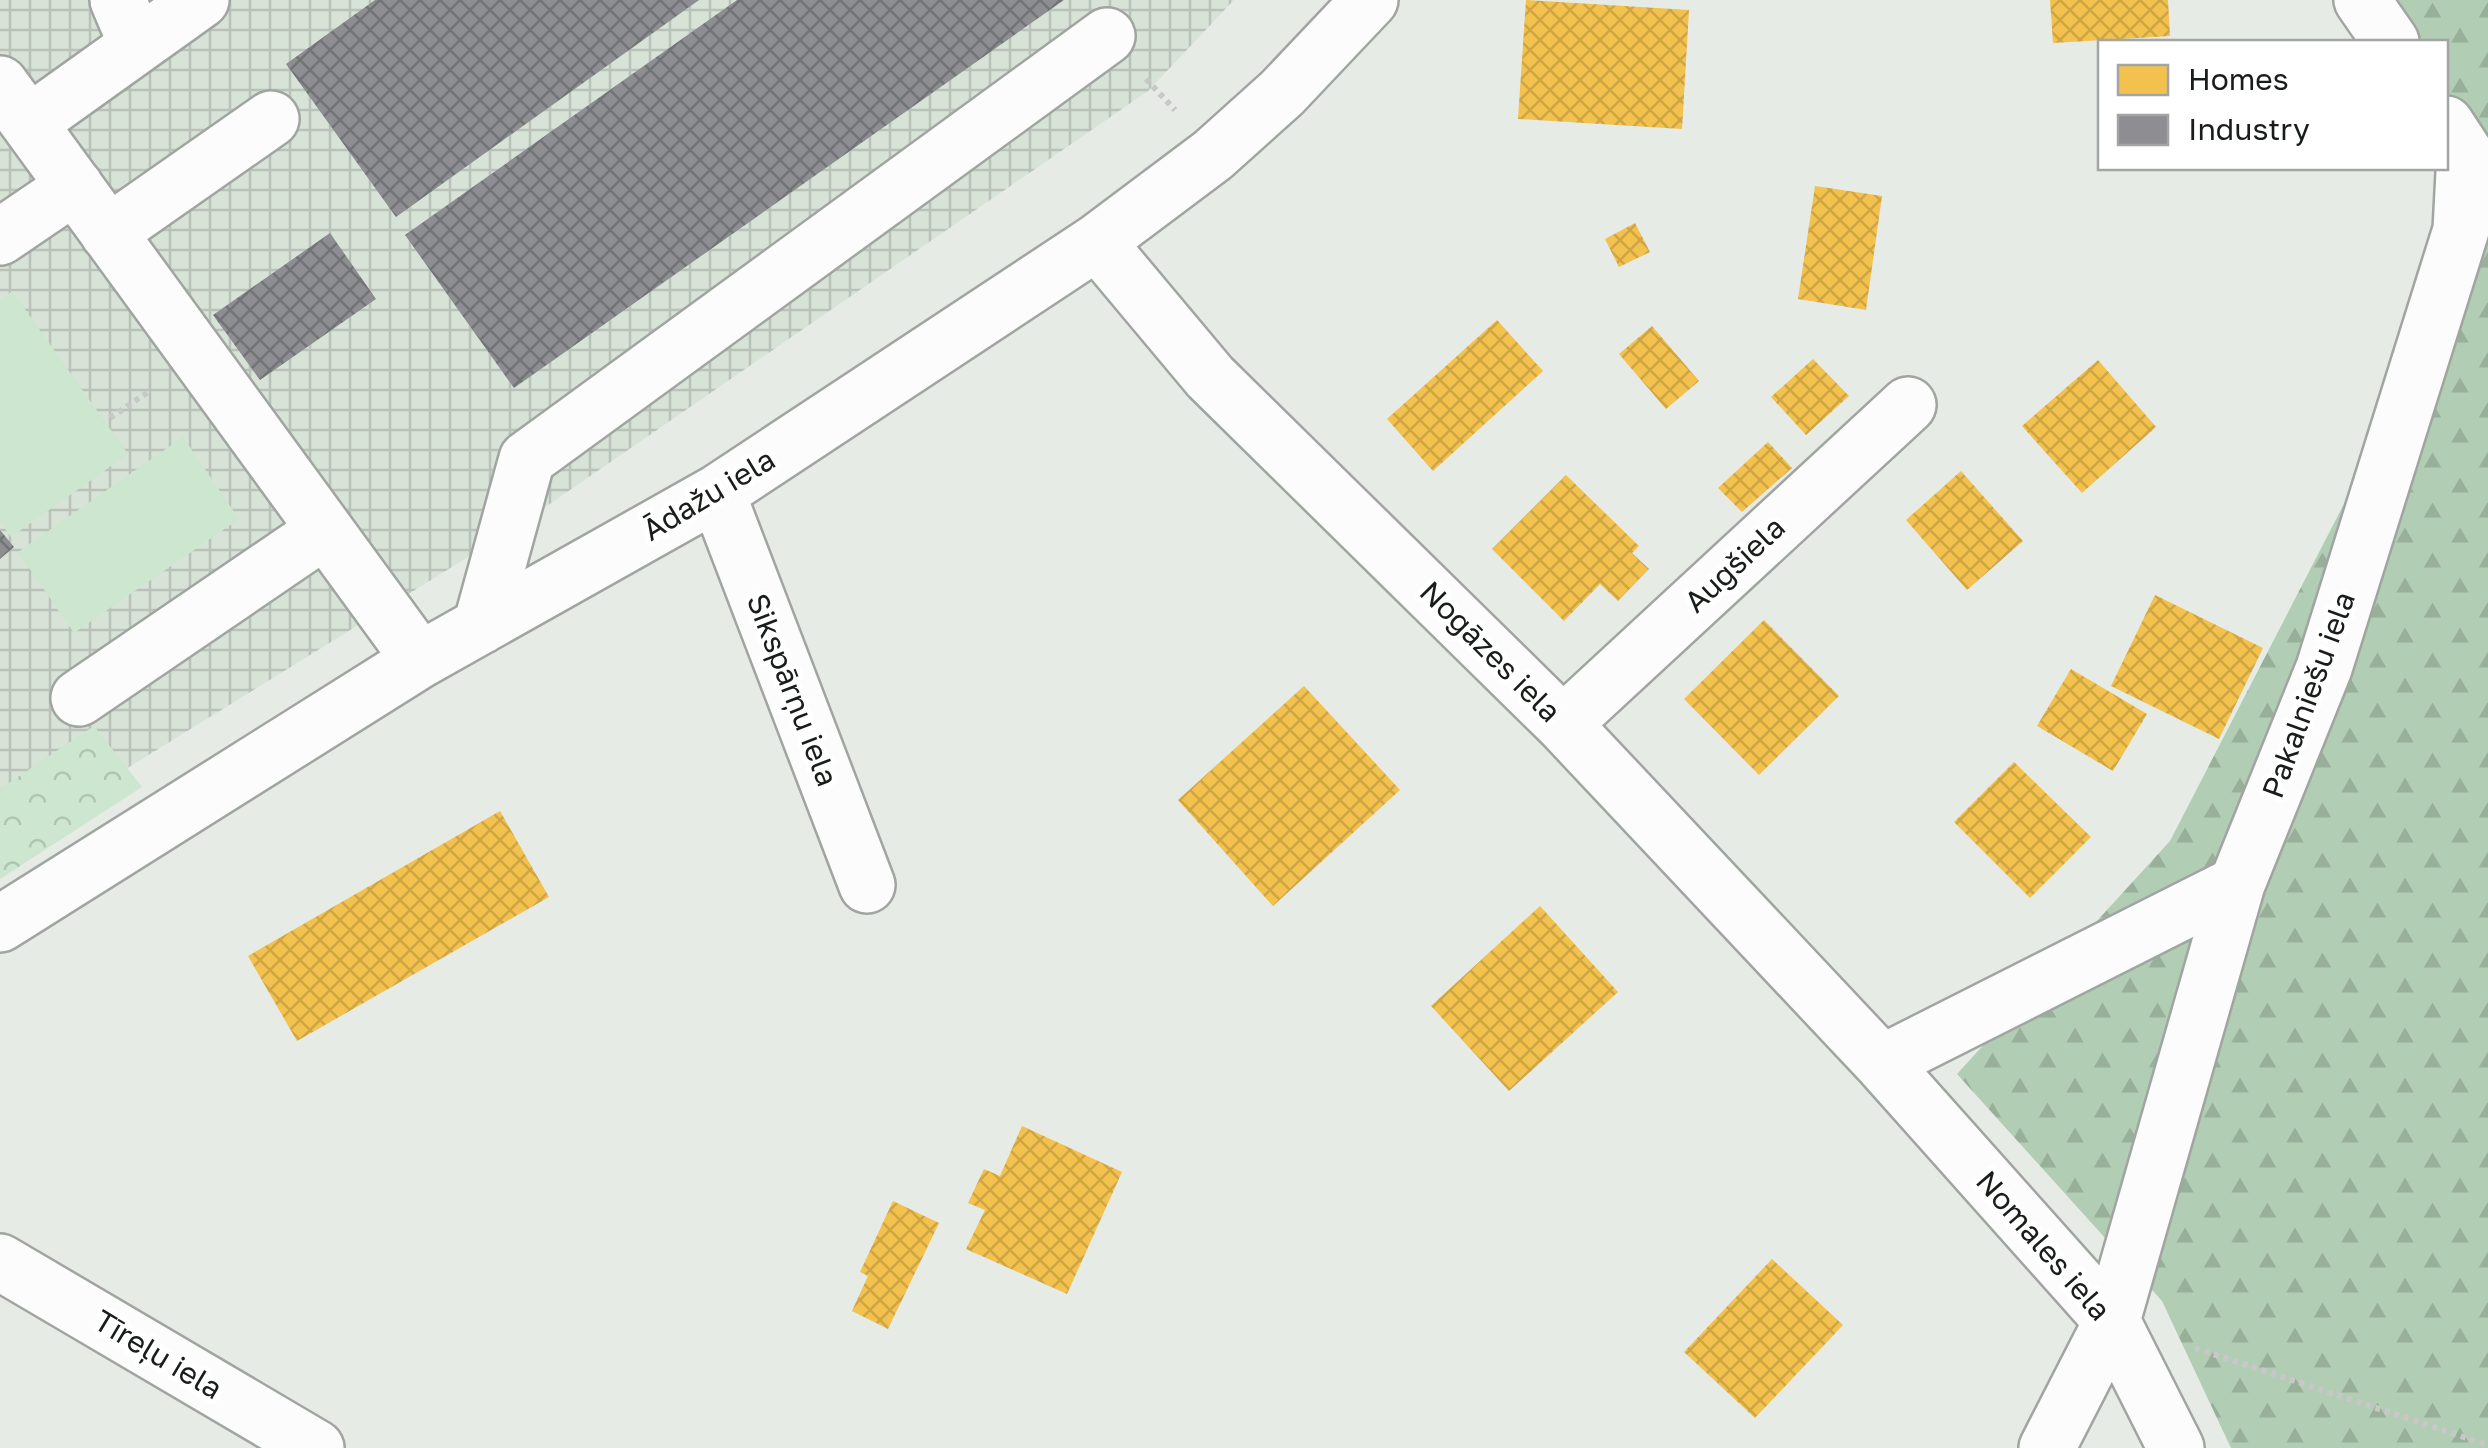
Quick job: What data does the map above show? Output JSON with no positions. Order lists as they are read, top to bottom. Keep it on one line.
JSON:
{"streets":{"street":["Ādažu iela","Augšiela","Nogāzes iela","Sikspārņu iela","Pakalniešu iela","Nomales iela","Tīreļu iela"]},"crossings":[["Ādažu iela","Nogāzes iela"],["Ādažu iela","Sikspārņu iela"],["Augšiela","Nogāzes iela"],["Nogāzes iela","Nomales iela"],["Pakalniešu iela","Nomales iela"]],"legend":["Homes","Industry"]}
